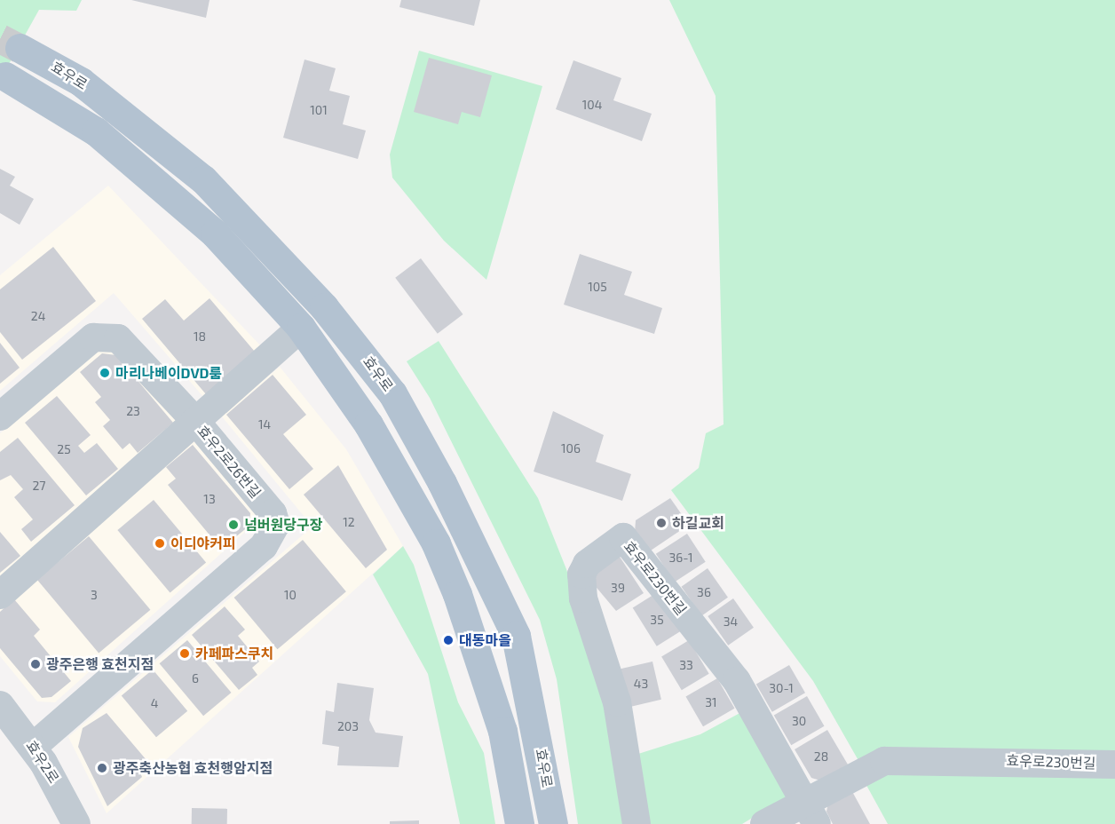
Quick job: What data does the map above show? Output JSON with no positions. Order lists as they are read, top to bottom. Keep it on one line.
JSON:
{"streets":{"main road":["효우로"],"street":["효우2로26번길","효우로230번길","효우2로"]},"crossings":[["효우2로26번길","효우2로"]],"places":["마리나베이DVD룸","하길교회","넘버원당구장","이디야커피","대동마을","카페파스쿠치","광주은행 효천지점","광주축산농협 효천행암지점"],"house_numbers":["104","101","105","24","18","23","14","106","25","27","13","12","36-1","39","36","3","10","35","34","33","6","43","30-1","31","4","30","203","28"]}
